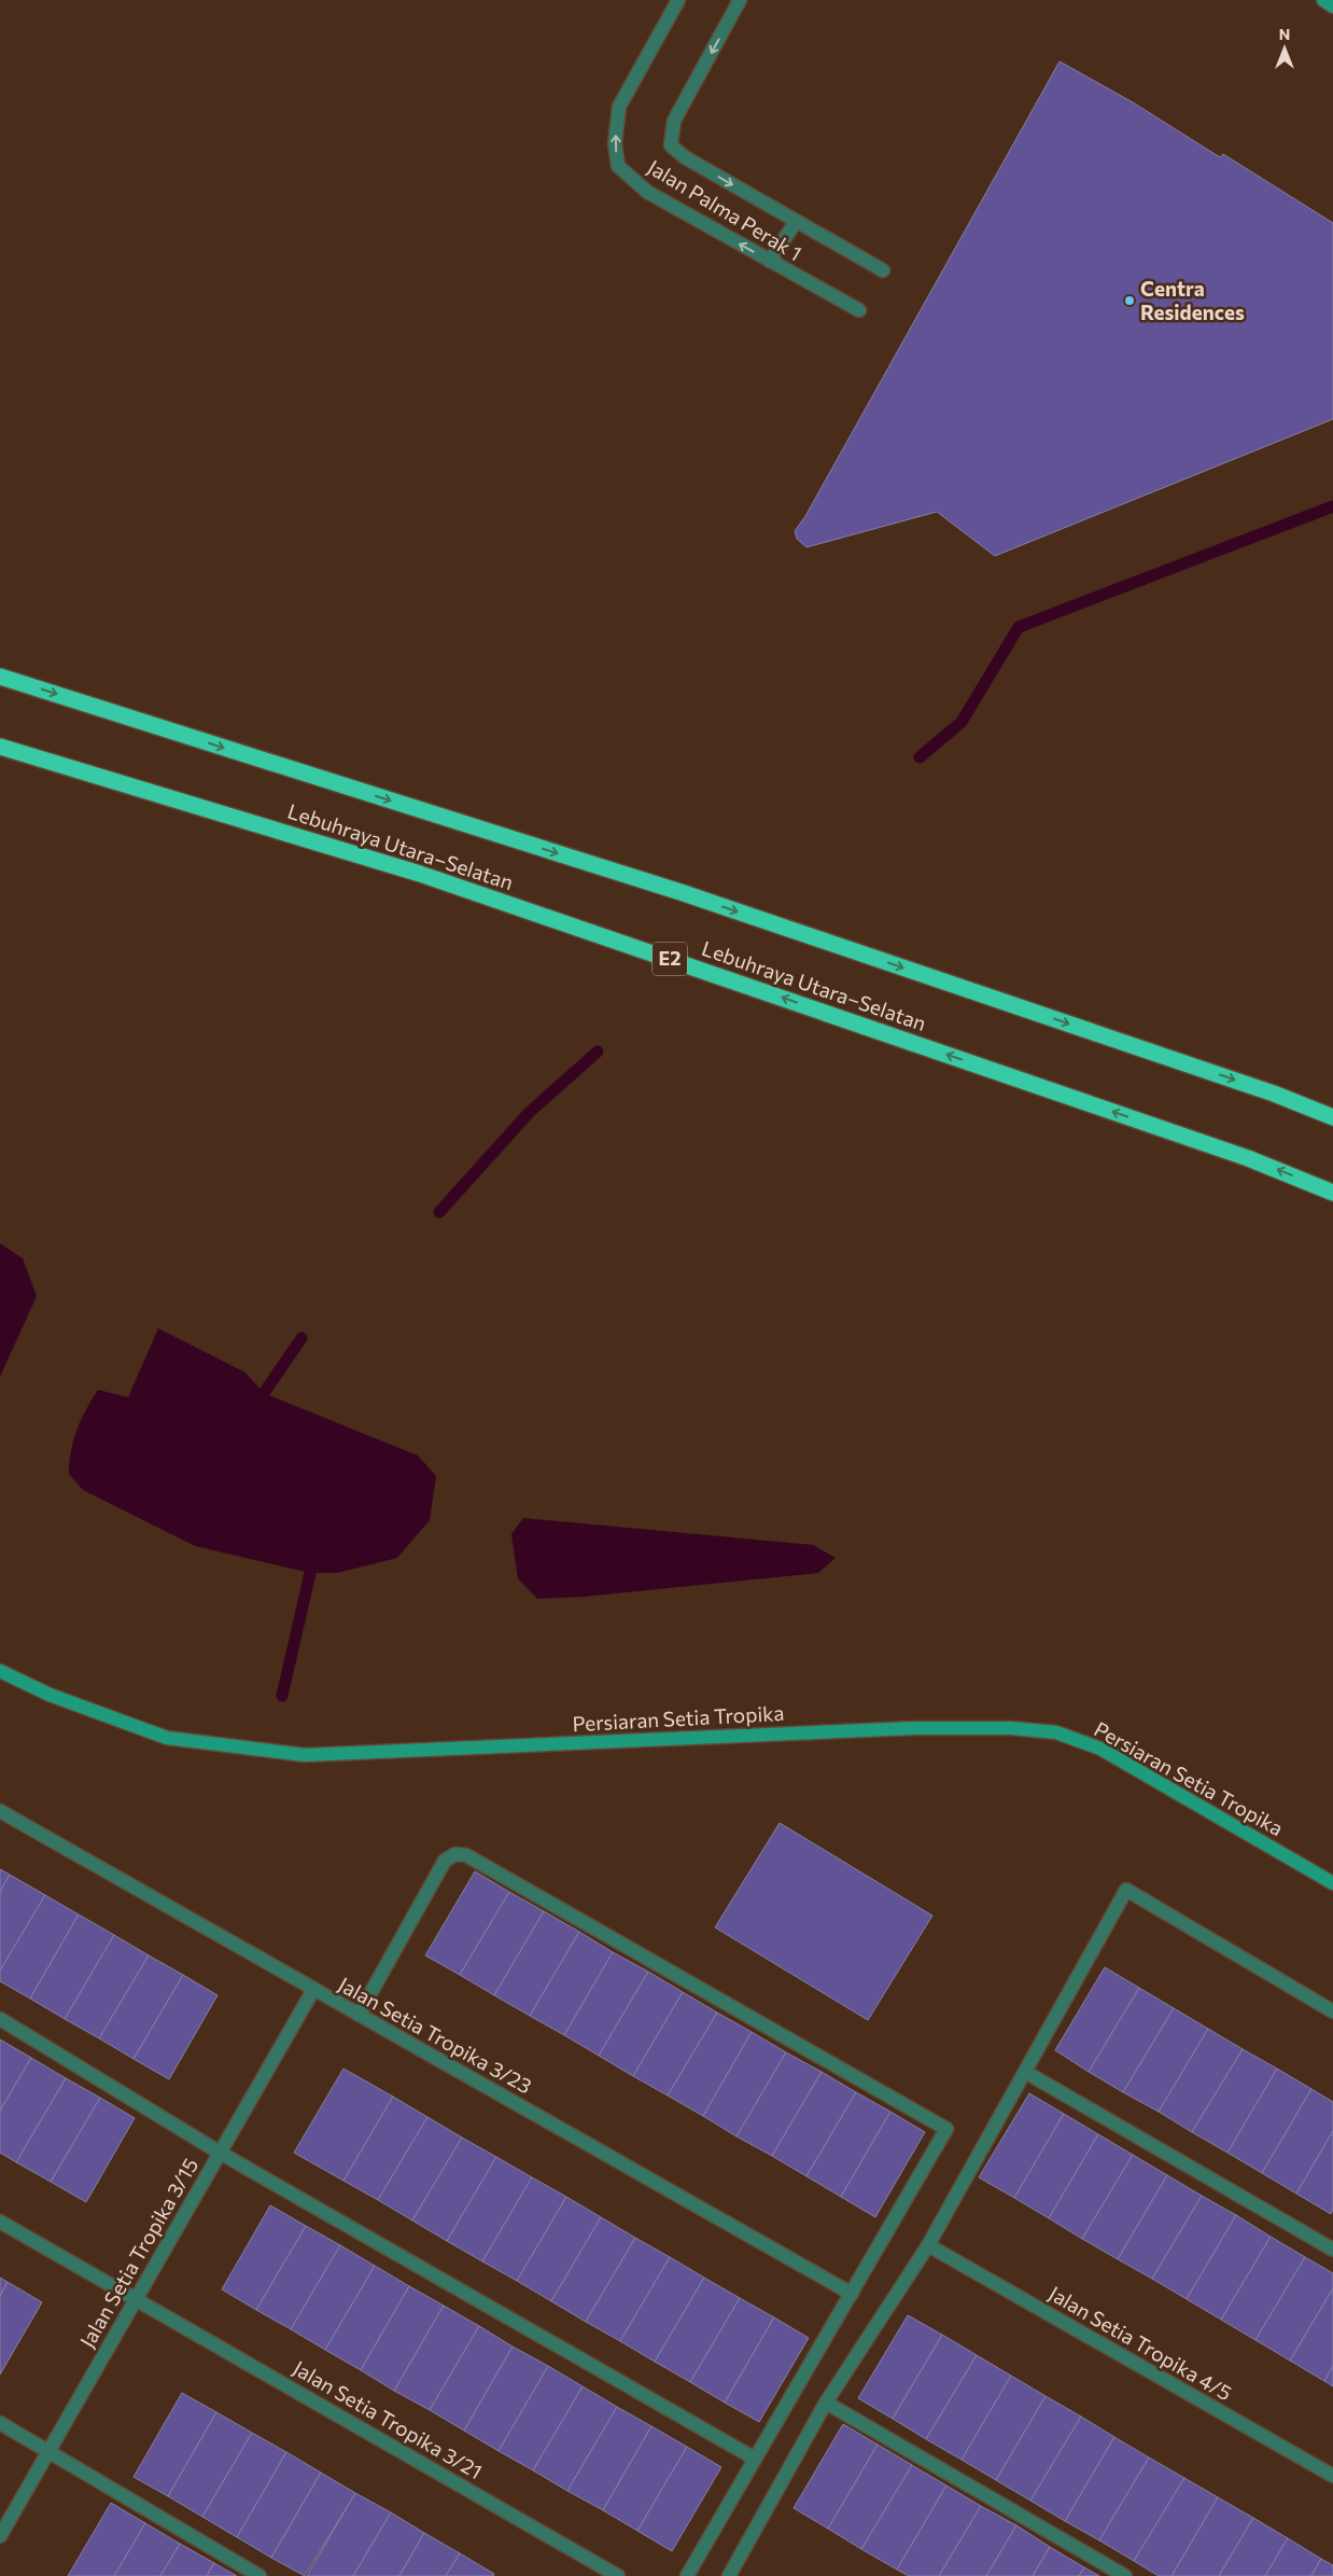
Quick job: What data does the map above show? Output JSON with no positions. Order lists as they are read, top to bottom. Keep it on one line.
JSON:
{"streets":{"highway":["Lebuhraya Utara–Selatan","E2"],"street":["Jalan Palma Perak 1","Persiaran Setia Tropika","Jalan Setia Tropika 3/23","Jalan Setia Tropika 3/15","Jalan Setia Tropika 4/5","Jalan Setia Tropika 3/21"]},"crossings":[["Jalan Setia Tropika 3/23","Jalan Setia Tropika 3/15"],["Jalan Setia Tropika 3/15","Jalan Setia Tropika 3/21"]],"places":["Centra Residences"],"north":"top"}
